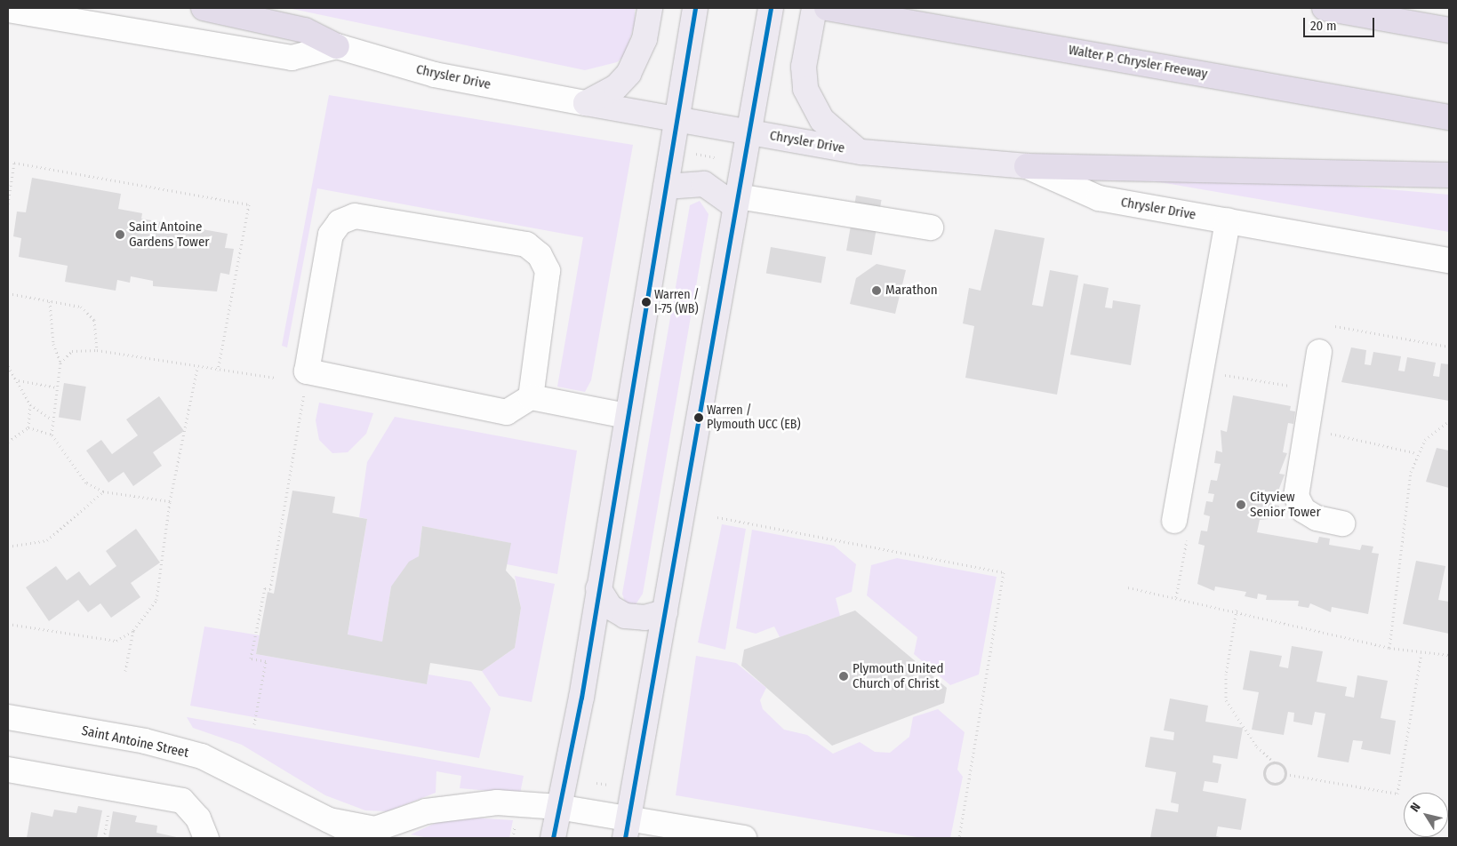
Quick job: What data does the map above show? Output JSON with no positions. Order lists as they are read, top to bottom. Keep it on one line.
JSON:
{"streets":{"highway":["Walter P. Chrysler Freeway"],"main road":["Chrysler Drive"],"street":["Saint Antoine Street"]},"places":["Saint Antoine Gardens Tower","Marathon","Warren / I-75 (WB)","Warren / Plymouth UCC (EB)","Cityview Senior Tower","Plymouth United Church of Christ"],"scale_bar":"20 m","north":"top left"}
